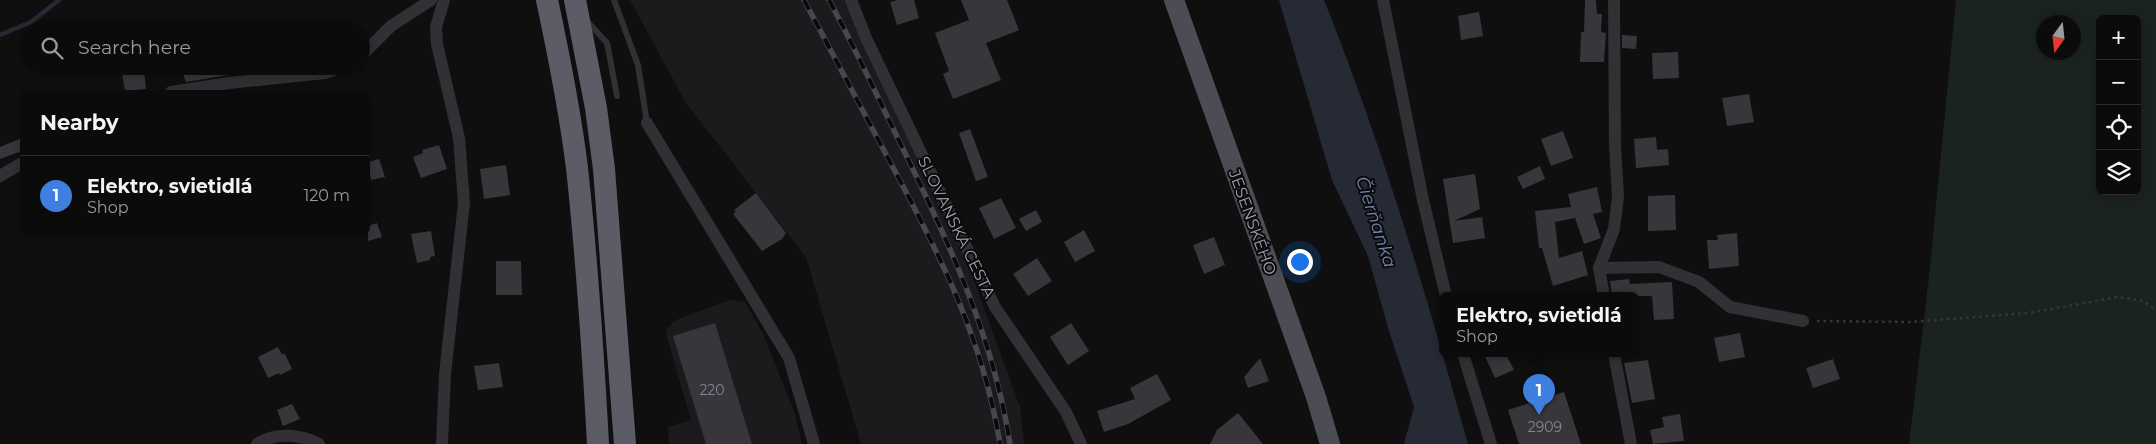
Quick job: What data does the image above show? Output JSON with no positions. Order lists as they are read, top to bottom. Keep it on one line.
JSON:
{"streets":{"main road":["JESENSKÉHO"],"street":["SLOVANSKÁ CESTA"]},"water":["Čierňanka"],"house_numbers":["220","2909"],"north":"bottom","page":{"map_buttons":["+","−"],"search":"Search here","heading":"Nearby","list":[{"mark":"1","name":"Elektro, svietidlá","note":"Shop","value":"120 m"}],"popup":["Elektro, svietidlá","Shop"],"pins":"1"}}
